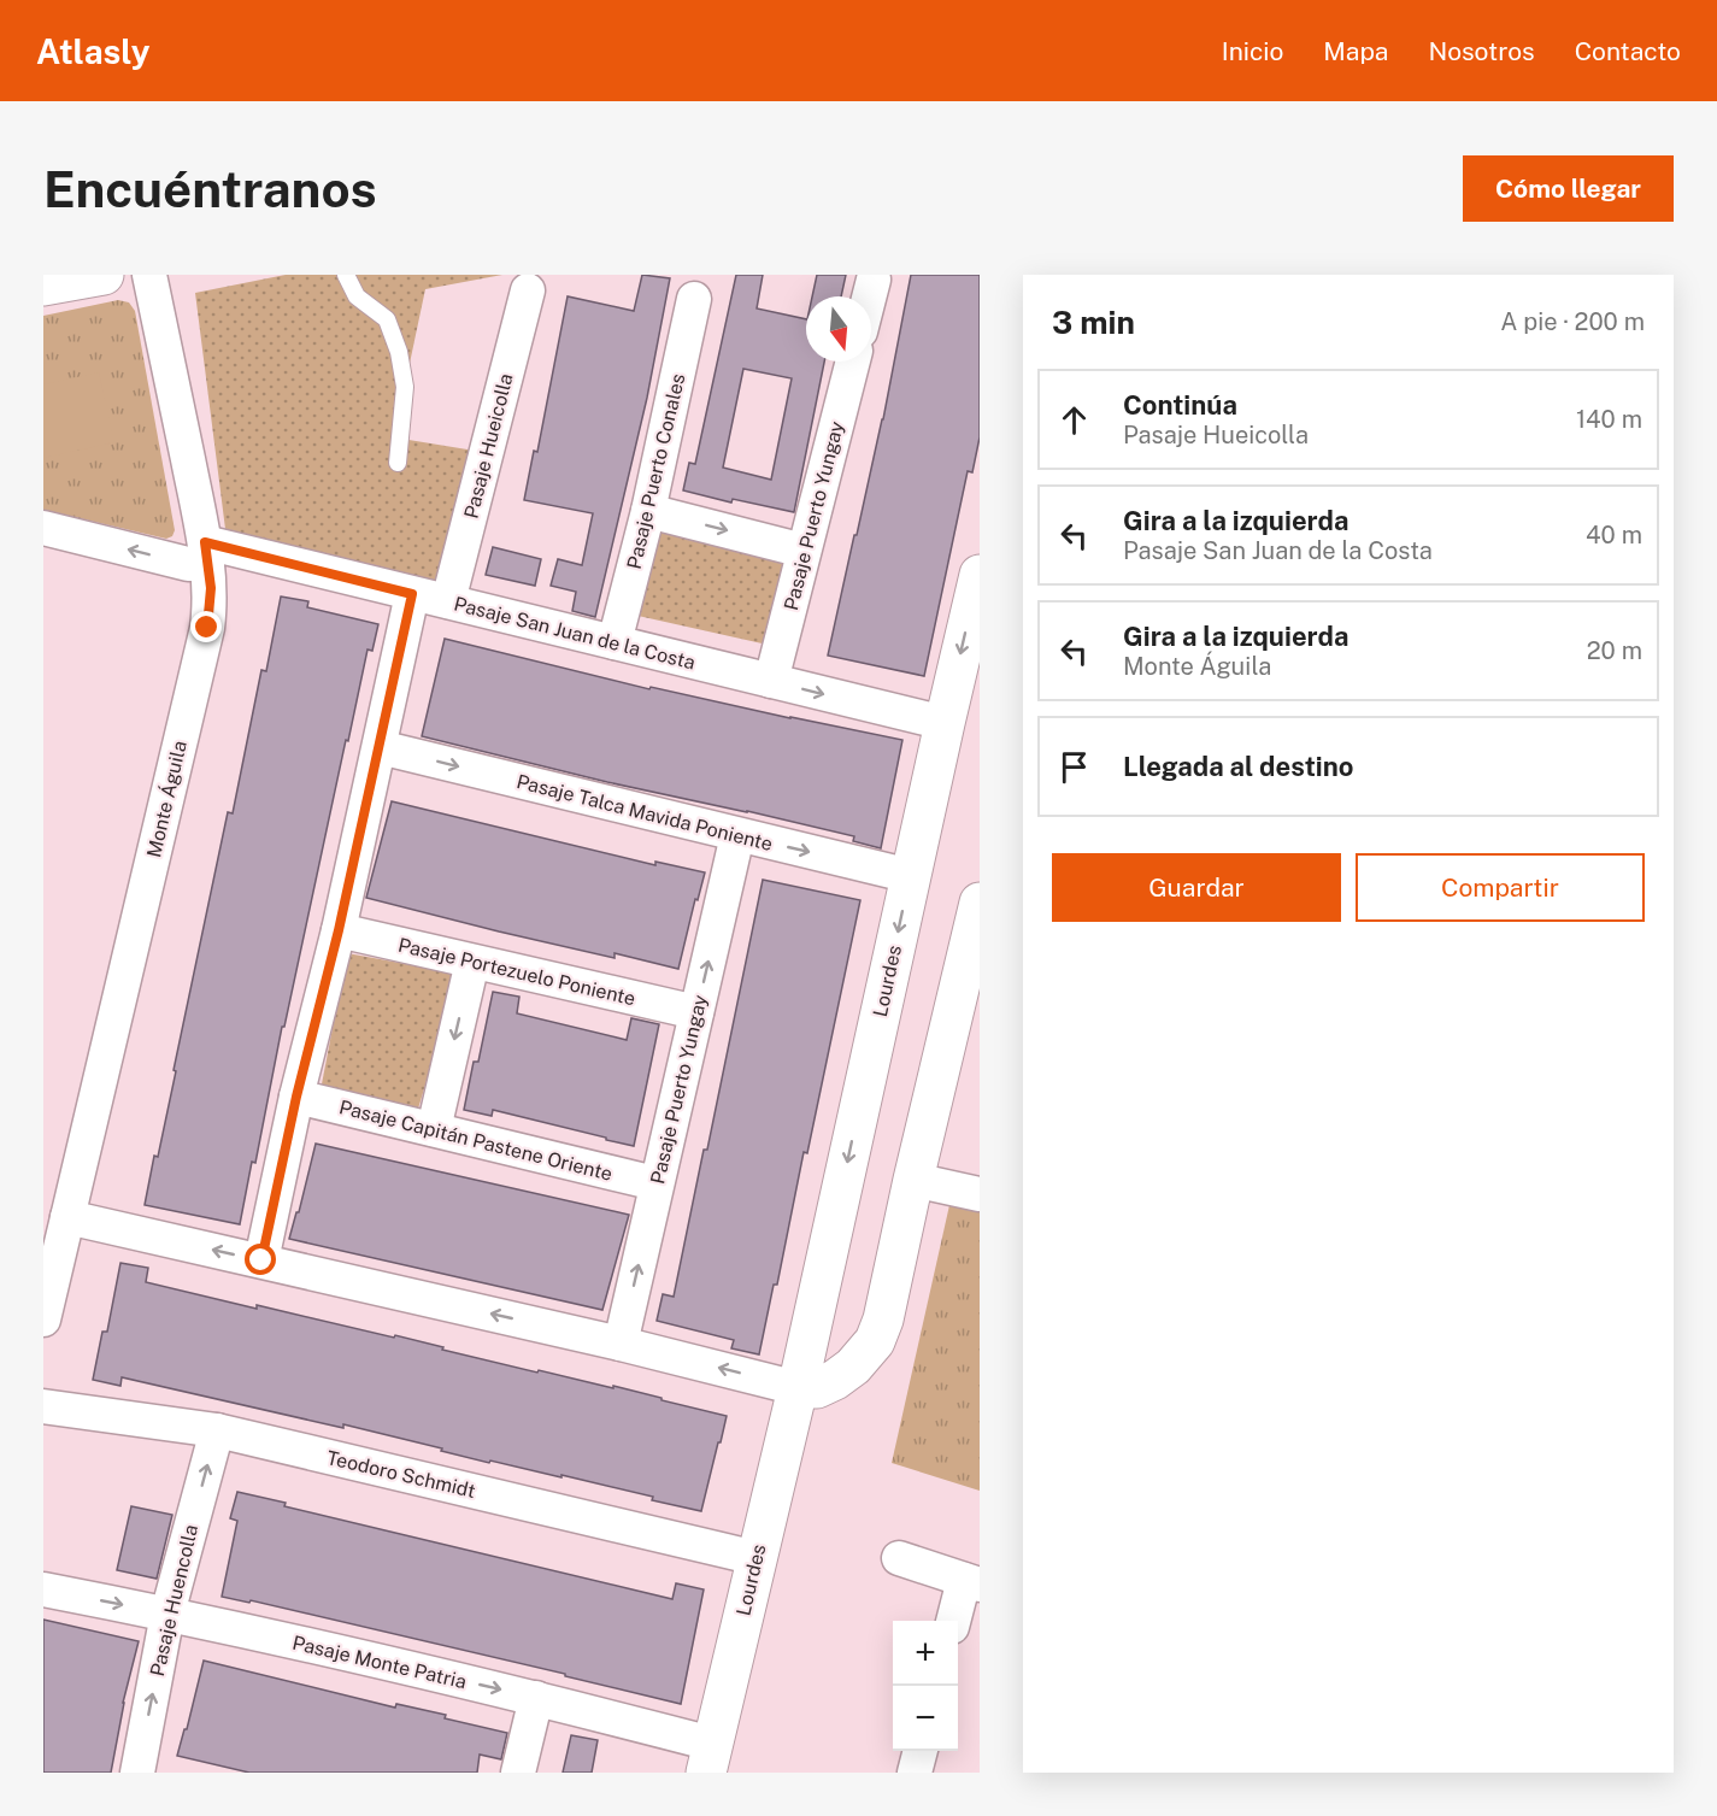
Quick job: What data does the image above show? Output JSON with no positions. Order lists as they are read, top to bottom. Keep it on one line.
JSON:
{"streets":{"street":["Pasaje Hueicolla","Pasaje Puerto Conales","Pasaje Puerto Yungay","Pasaje San Juan de la Costa","Monte Águila","Pasaje Talca Mavida Poniente","Pasaje Portezuelo Poniente","Lourdes","Pasaje Capitán Pastene Oriente","Teodoro Schmidt","Pasaje Huencolla","Pasaje Monte Patria"]},"crossings":[["Pasaje Hueicolla","Pasaje San Juan de la Costa"],["Pasaje Puerto Conales","Pasaje San Juan de la Costa"],["Pasaje Puerto Yungay","Pasaje San Juan de la Costa"],["Pasaje Puerto Yungay","Pasaje Talca Mavida Poniente"],["Pasaje Puerto Yungay","Pasaje Portezuelo Poniente"],["Pasaje Puerto Yungay","Pasaje Capitán Pastene Oriente"],["Pasaje San Juan de la Costa","Monte Águila"],["Pasaje San Juan de la Costa","Lourdes"],["Pasaje Talca Mavida Poniente","Lourdes"],["Lourdes","Teodoro Schmidt"],["Lourdes","Pasaje Monte Patria"],["Teodoro Schmidt","Pasaje Huencolla"],["Pasaje Huencolla","Pasaje Monte Patria"]],"one_way":["Pasaje Talca Mavida Poniente","Pasaje Huencolla","Pasaje Monte Patria"],"north":"bottom","page":{"header":"Atlasly","nav":["Inicio","Mapa","Nosotros","Contacto"],"buttons":["Cómo llegar",["Guardar","Compartir"]],"title":"Encuéntranos","heading":["3 min","A pie · 200 m"],"list":[["Continúa","Pasaje Hueicolla","140 m"],["Gira a la izquierda","Pasaje San Juan de la Costa","40 m"],["Gira a la izquierda","Monte Águila","20 m"],"Llegada al destino"],"map_buttons":["+","−"]}}
